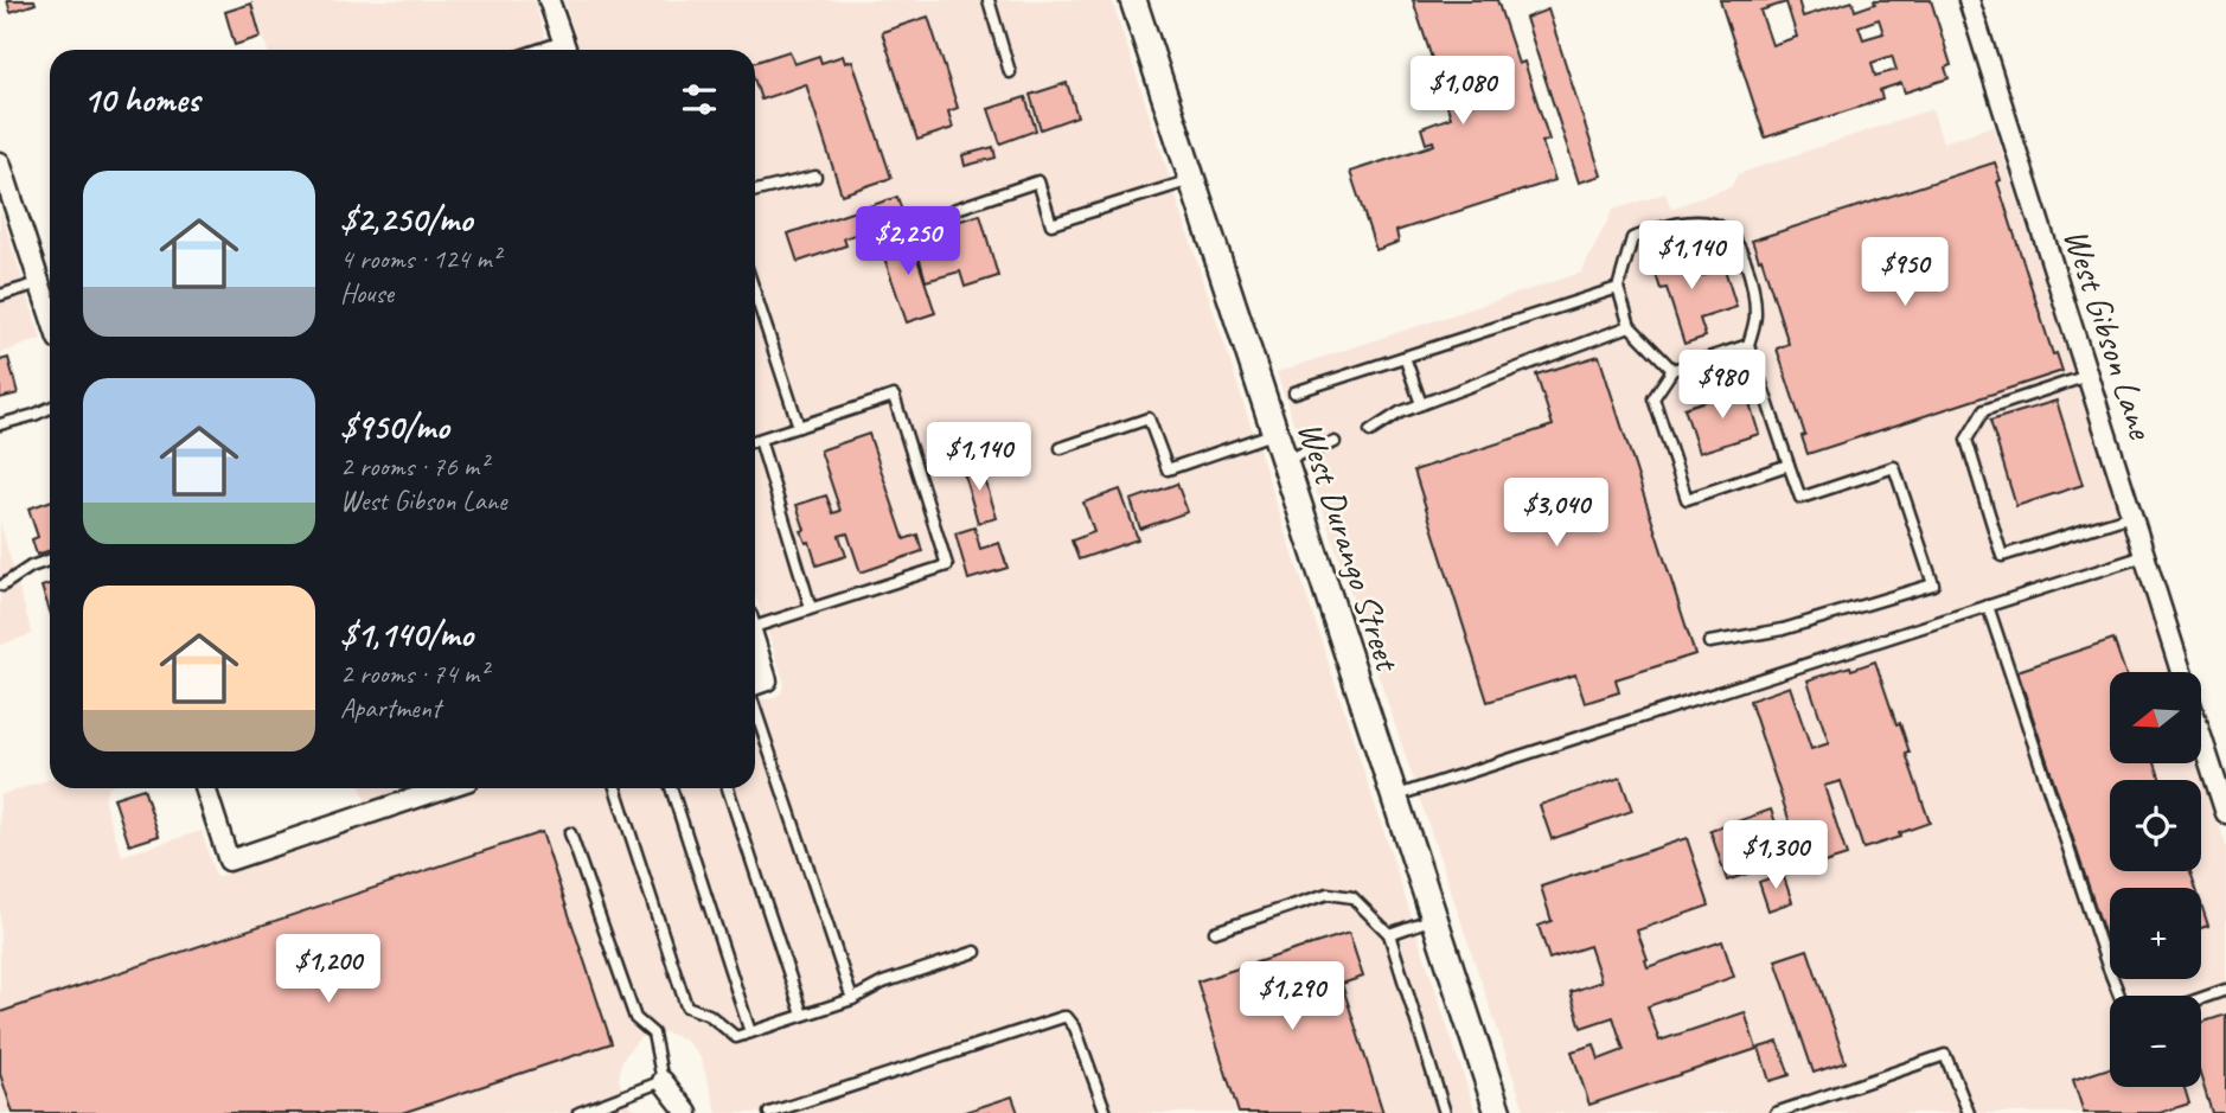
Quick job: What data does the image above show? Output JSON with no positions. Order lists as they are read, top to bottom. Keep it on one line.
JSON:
{"streets":{"street":["West Gibson Lane","West Durango Street"]},"north":"left","page":{"heading":"10 homes","price":["$1,080","$2,250","$1,140","$950","$980","$1,140","$3,040","$1,300","$1,200","$1,290"],"list":[{"name":"$2,250/mo","note":"4 rooms · 124 m² · House"},{"name":"$950/mo","note":"2 rooms · 76 m² · West Gibson Lane"},{"name":"$1,140/mo","note":"2 rooms · 74 m² · Apartment"}],"map_buttons":["+","−"]}}
